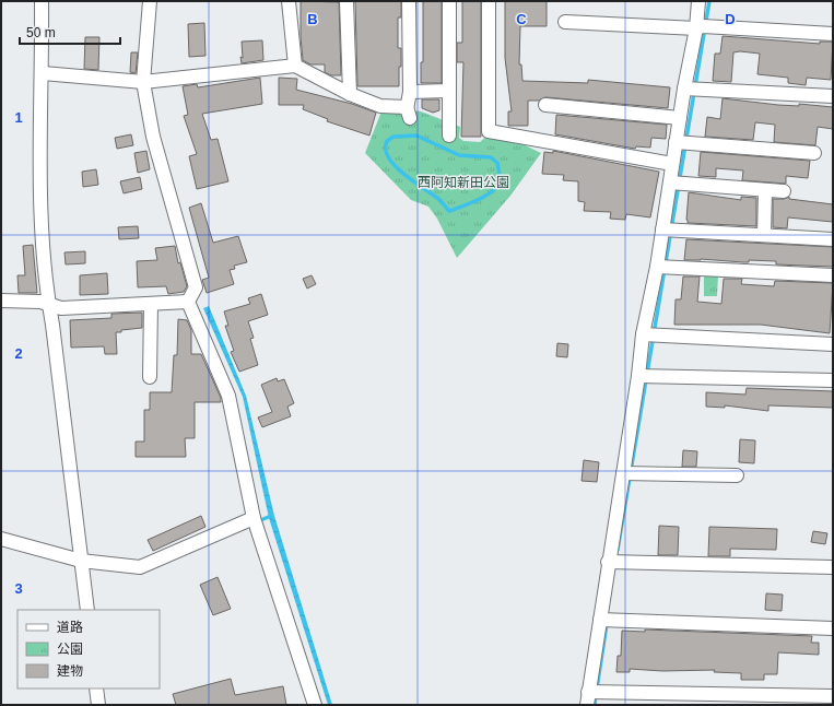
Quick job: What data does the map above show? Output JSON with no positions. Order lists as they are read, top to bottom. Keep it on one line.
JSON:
{"parks":["西阿知新田公園"],"legend":["道路","公園","建物"],"scale_bar":"50 m","grid":{"columns":["B","C","D"],"rows":["1","2","3"]}}
